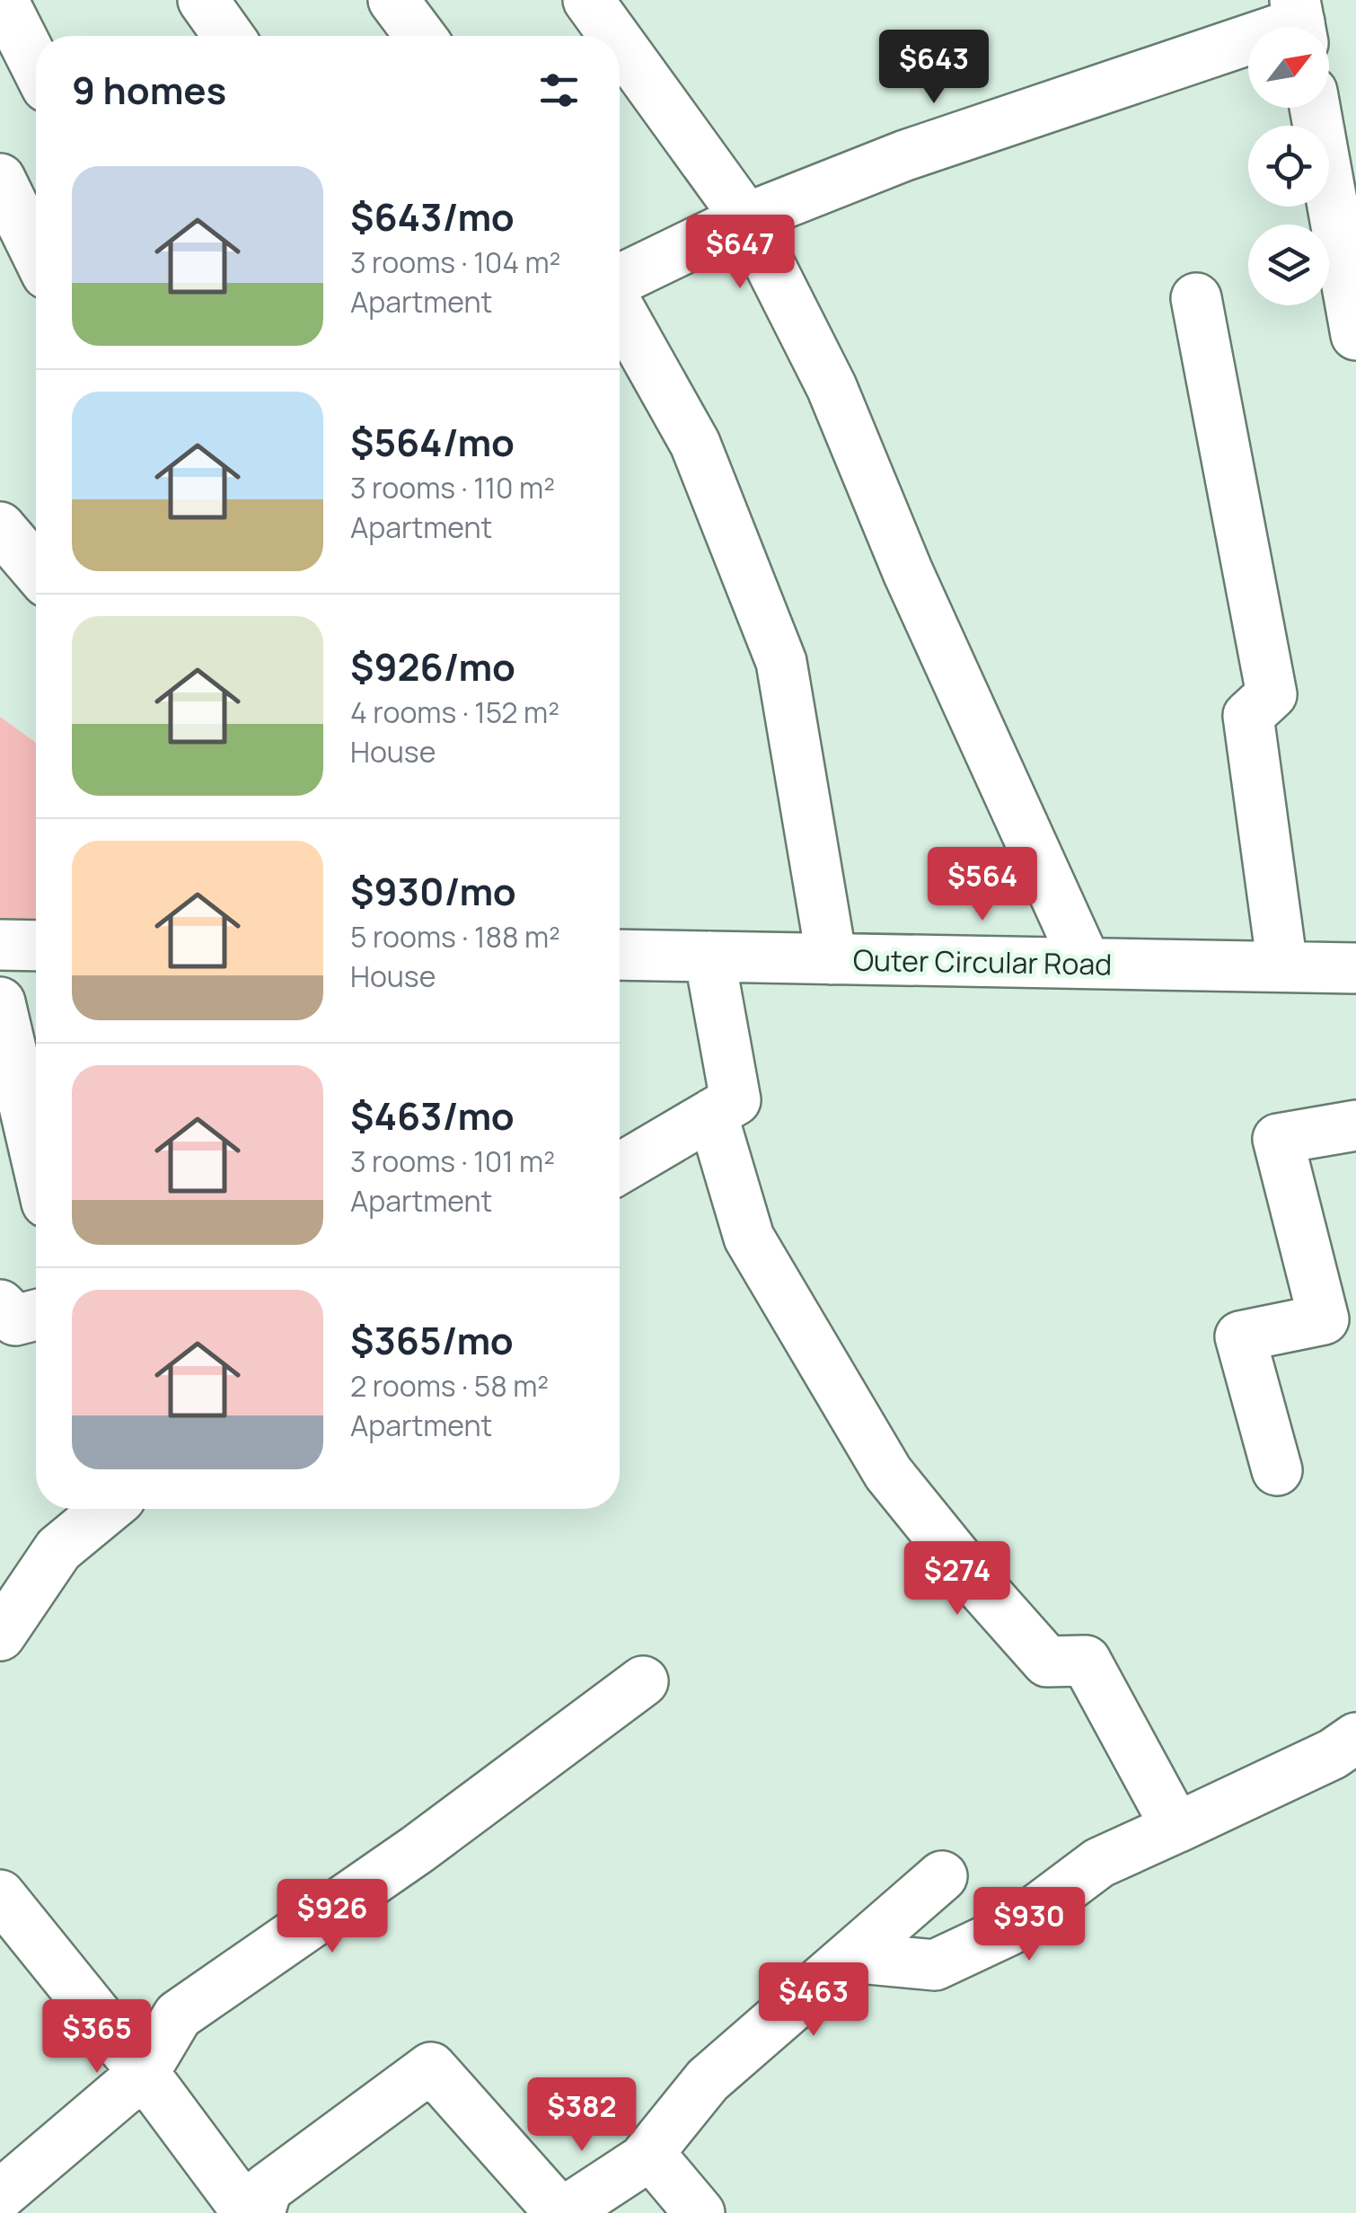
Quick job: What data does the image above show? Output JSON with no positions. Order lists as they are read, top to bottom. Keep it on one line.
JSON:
{"streets":{"street":["Outer Circular Road"]},"north":"top right","page":{"price":["$643","$647","$564","$274","$926","$930","$463","$365","$382"],"heading":"9 homes","list":[{"name":"$643/mo","note":"3 rooms · 104 m² · Apartment"},{"name":"$564/mo","note":"3 rooms · 110 m² · Apartment"},{"name":"$926/mo","note":"4 rooms · 152 m² · House"},{"name":"$930/mo","note":"5 rooms · 188 m² · House"},{"name":"$463/mo","note":"3 rooms · 101 m² · Apartment"},{"name":"$365/mo","note":"2 rooms · 58 m² · Apartment"}]}}
